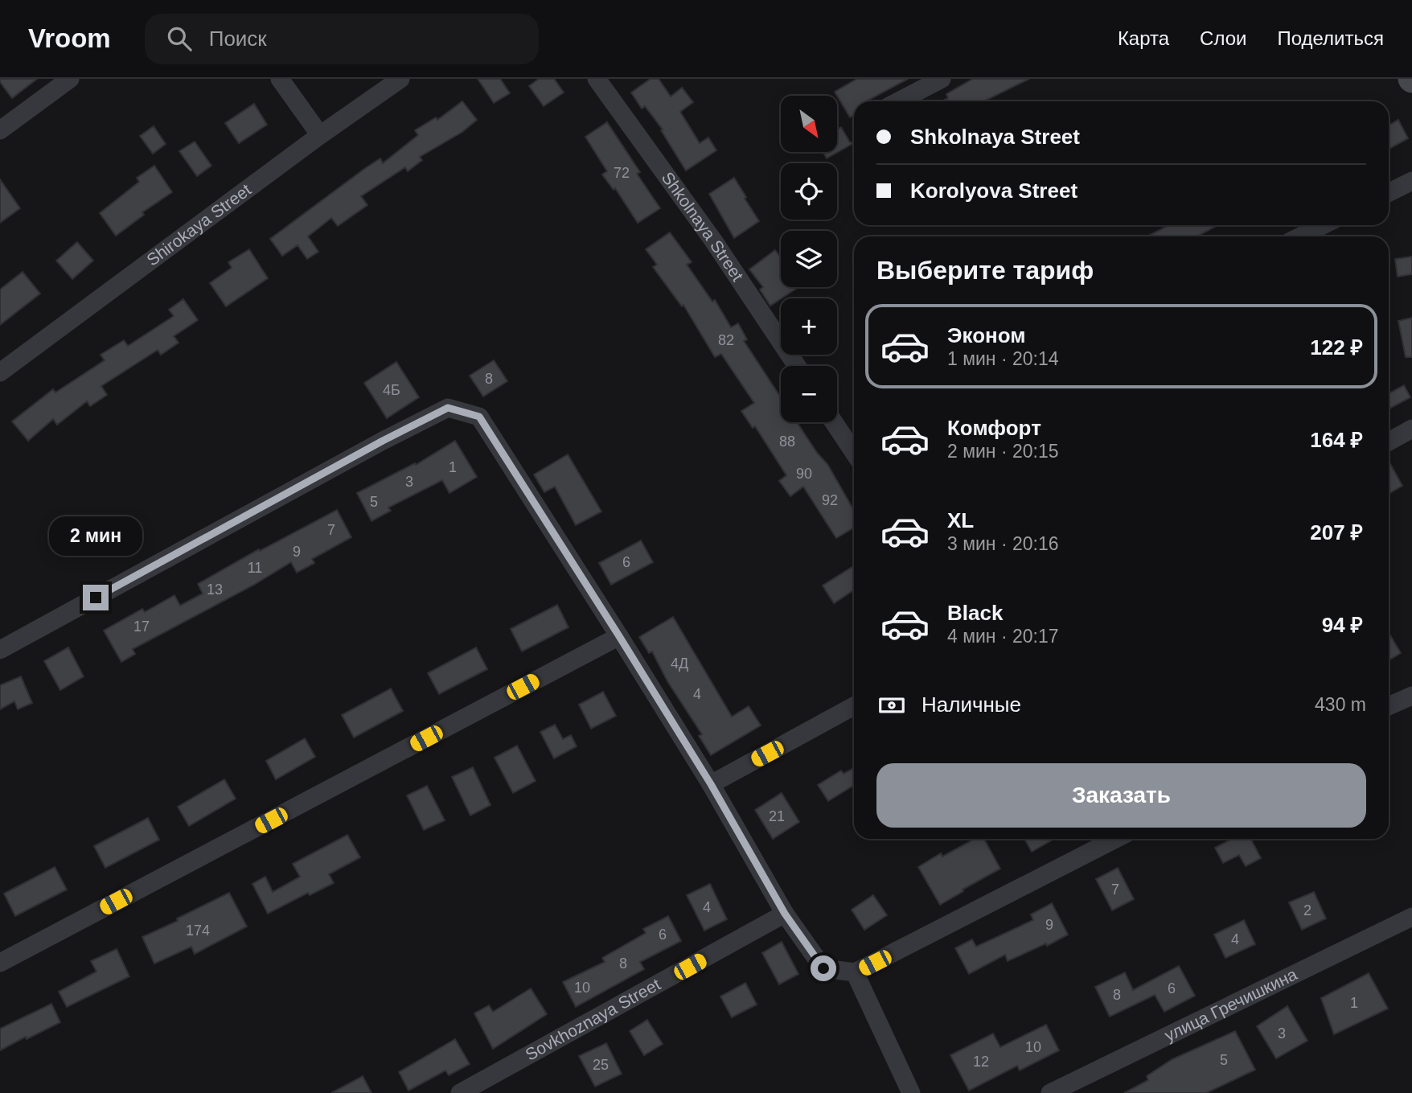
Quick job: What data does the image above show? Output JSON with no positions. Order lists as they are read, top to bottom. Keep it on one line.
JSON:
{"streets":{"street":["Shirokaya Street","Shkolnaya Street","улица Гречишкина","Sovkhoznaya Street"]},"house_numbers":["72","82","8","4Б","88","1","90","3","92","5","7","9","6","11","13","17","4Д","4","21","7","4","2","9","174","6","4","8","10","6","8","1","3","10","5","12","25"],"north":"bottom right","page":{"header":"Vroom","search":"Поиск","nav":["Карта","Слои","Поделиться"],"map_buttons":["+","−"],"banner":["Shkolnaya Street","Korolyova Street"],"heading":"Выберите тариф","list":[{"name":"Эконом","note":"1 мин · 20:14","value":"122 ₽"},{"name":"Комфорт","note":"2 мин · 20:15","value":"164 ₽"},{"name":"XL","note":"3 мин · 20:16","value":"207 ₽"},{"name":"Black","note":"4 мин · 20:17","value":"94 ₽"}],"bubble":"2 мин","pay":["Наличные","430 m"],"buttons":"Заказать"}}
